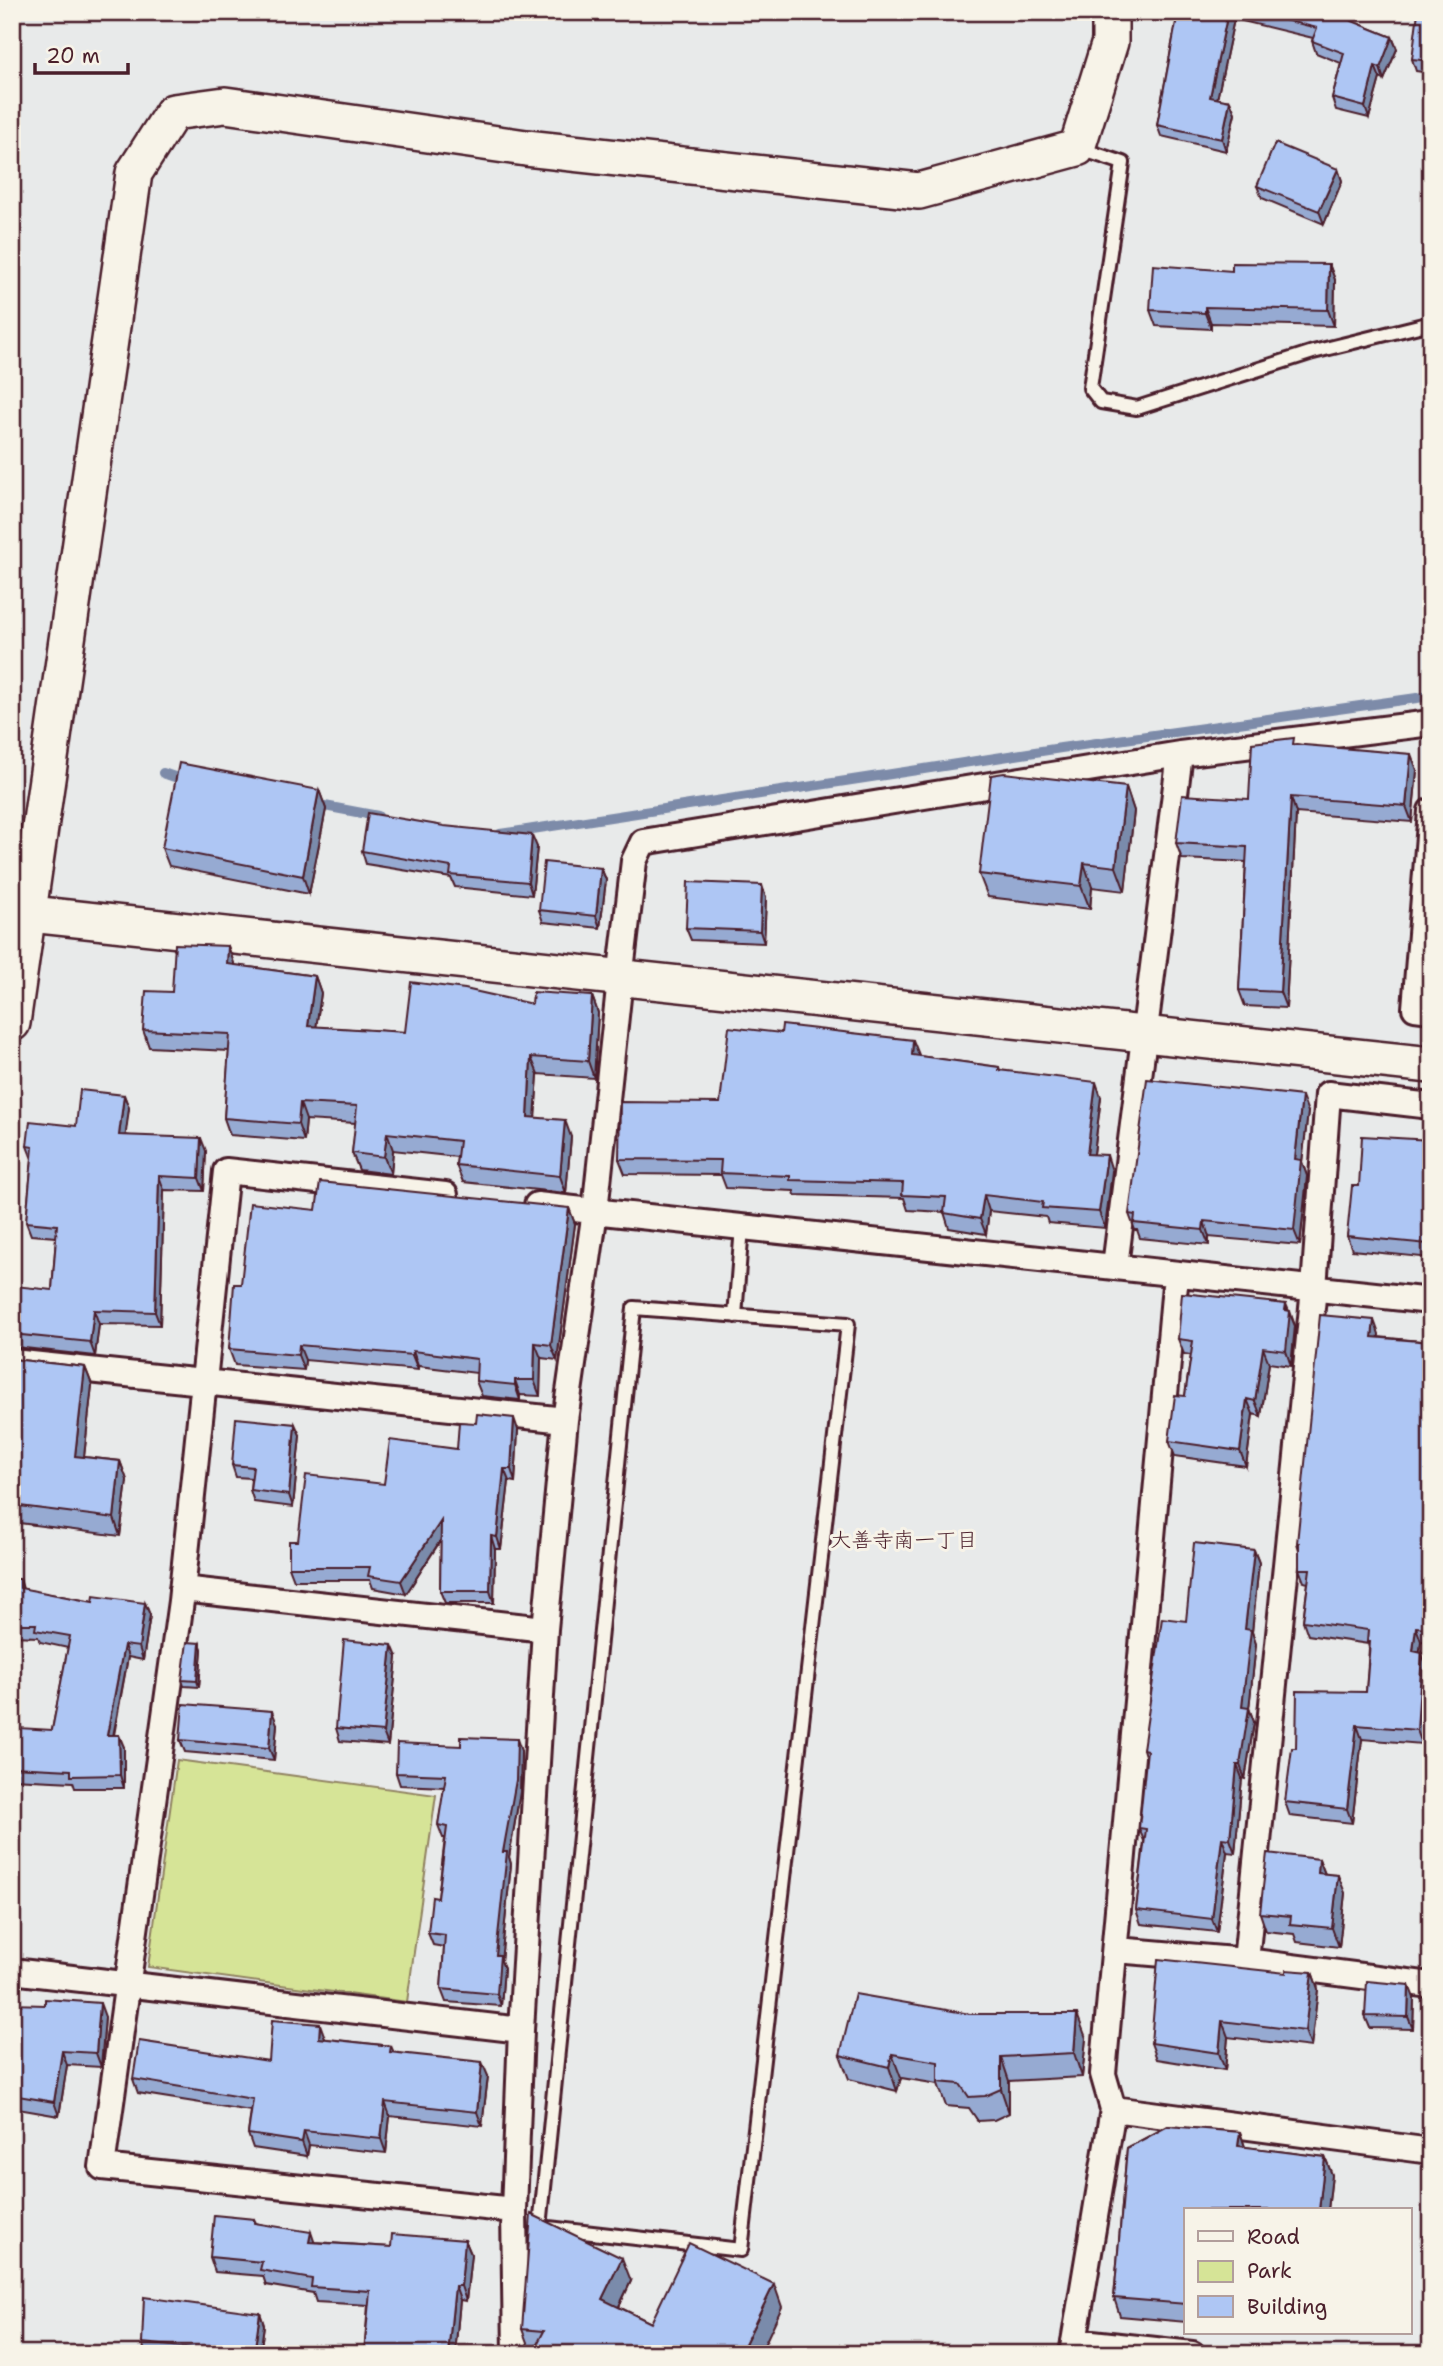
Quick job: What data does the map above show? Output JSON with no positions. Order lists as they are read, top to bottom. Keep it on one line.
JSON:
{"districts":["大善寺南一丁目"],"legend":["Road","Park","Building"],"scale_bar":"20 m"}
